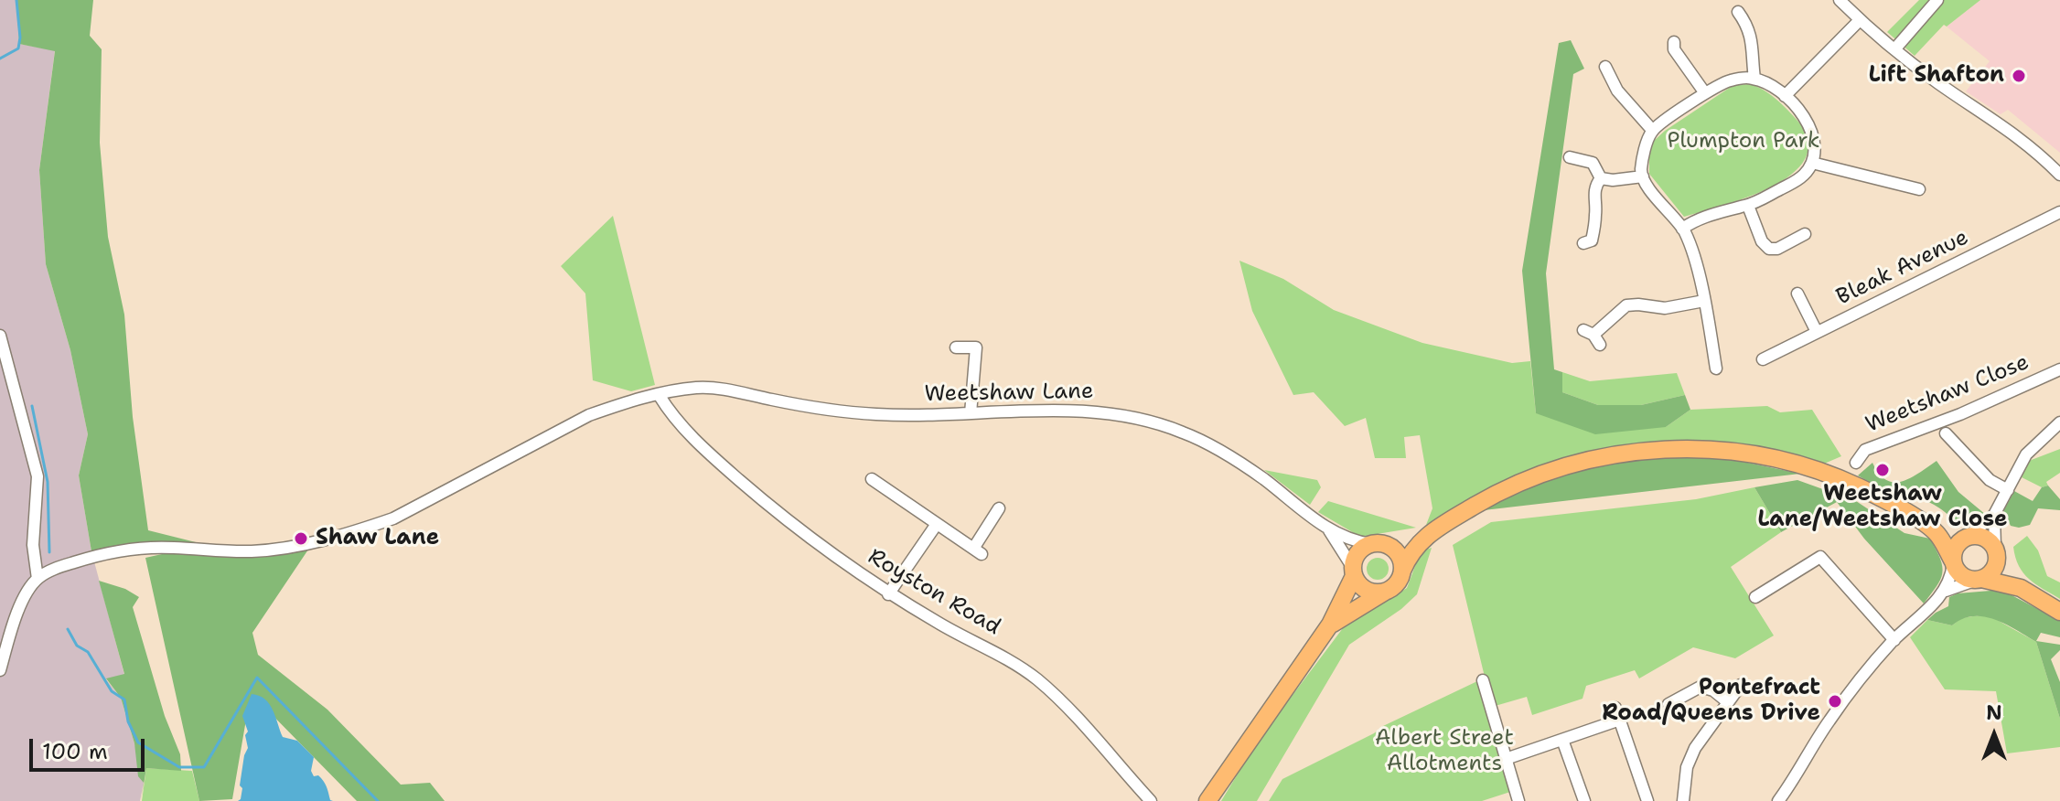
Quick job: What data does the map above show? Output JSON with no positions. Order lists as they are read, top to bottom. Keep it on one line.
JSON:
{"streets":{"street":["Bleak Avenue","Weetshaw Lane","Weetshaw Close","Royston Road"]},"crossings":[["Weetshaw Lane","Royston Road"]],"parks":["Plumpton Park","Albert Street Allotments"],"places":["Lift Shafton","Weetshaw Lane/Weetshaw Close","Shaw Lane","Pontefract Road/Queens Drive"],"scale_bar":"100 m","north":"top"}
